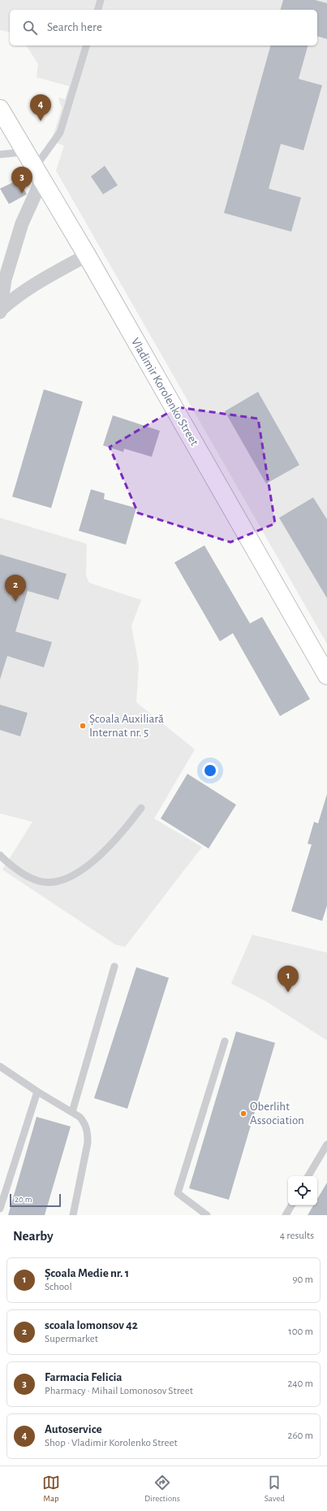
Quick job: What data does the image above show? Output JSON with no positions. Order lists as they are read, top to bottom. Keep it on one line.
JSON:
{"streets":{"main road":["Vladimir Korolenko Street"]},"places":["Școala Auxiliară Internat nr. 5","Oberliht Association"],"scale_bar":"20 m","page":{"search":"Search here","pins":["4","3","2","1"],"scale":"20 m","heading":["Nearby","4 results"],"list":[{"mark":"1","name":"Școala Medie nr. 1","note":"School","value":"90 m"},{"mark":"2","name":"scoala lomonsov 42","note":"Supermarket","value":"100 m"},{"mark":"3","name":"Farmacia Felicia","note":"Pharmacy · Mihail Lomonosov Street","value":"240 m"},{"mark":"4","name":"Autoservice","note":"Shop · Vladimir Korolenko Street","value":"260 m"}],"nav":["Map","Directions","Saved"]}}
